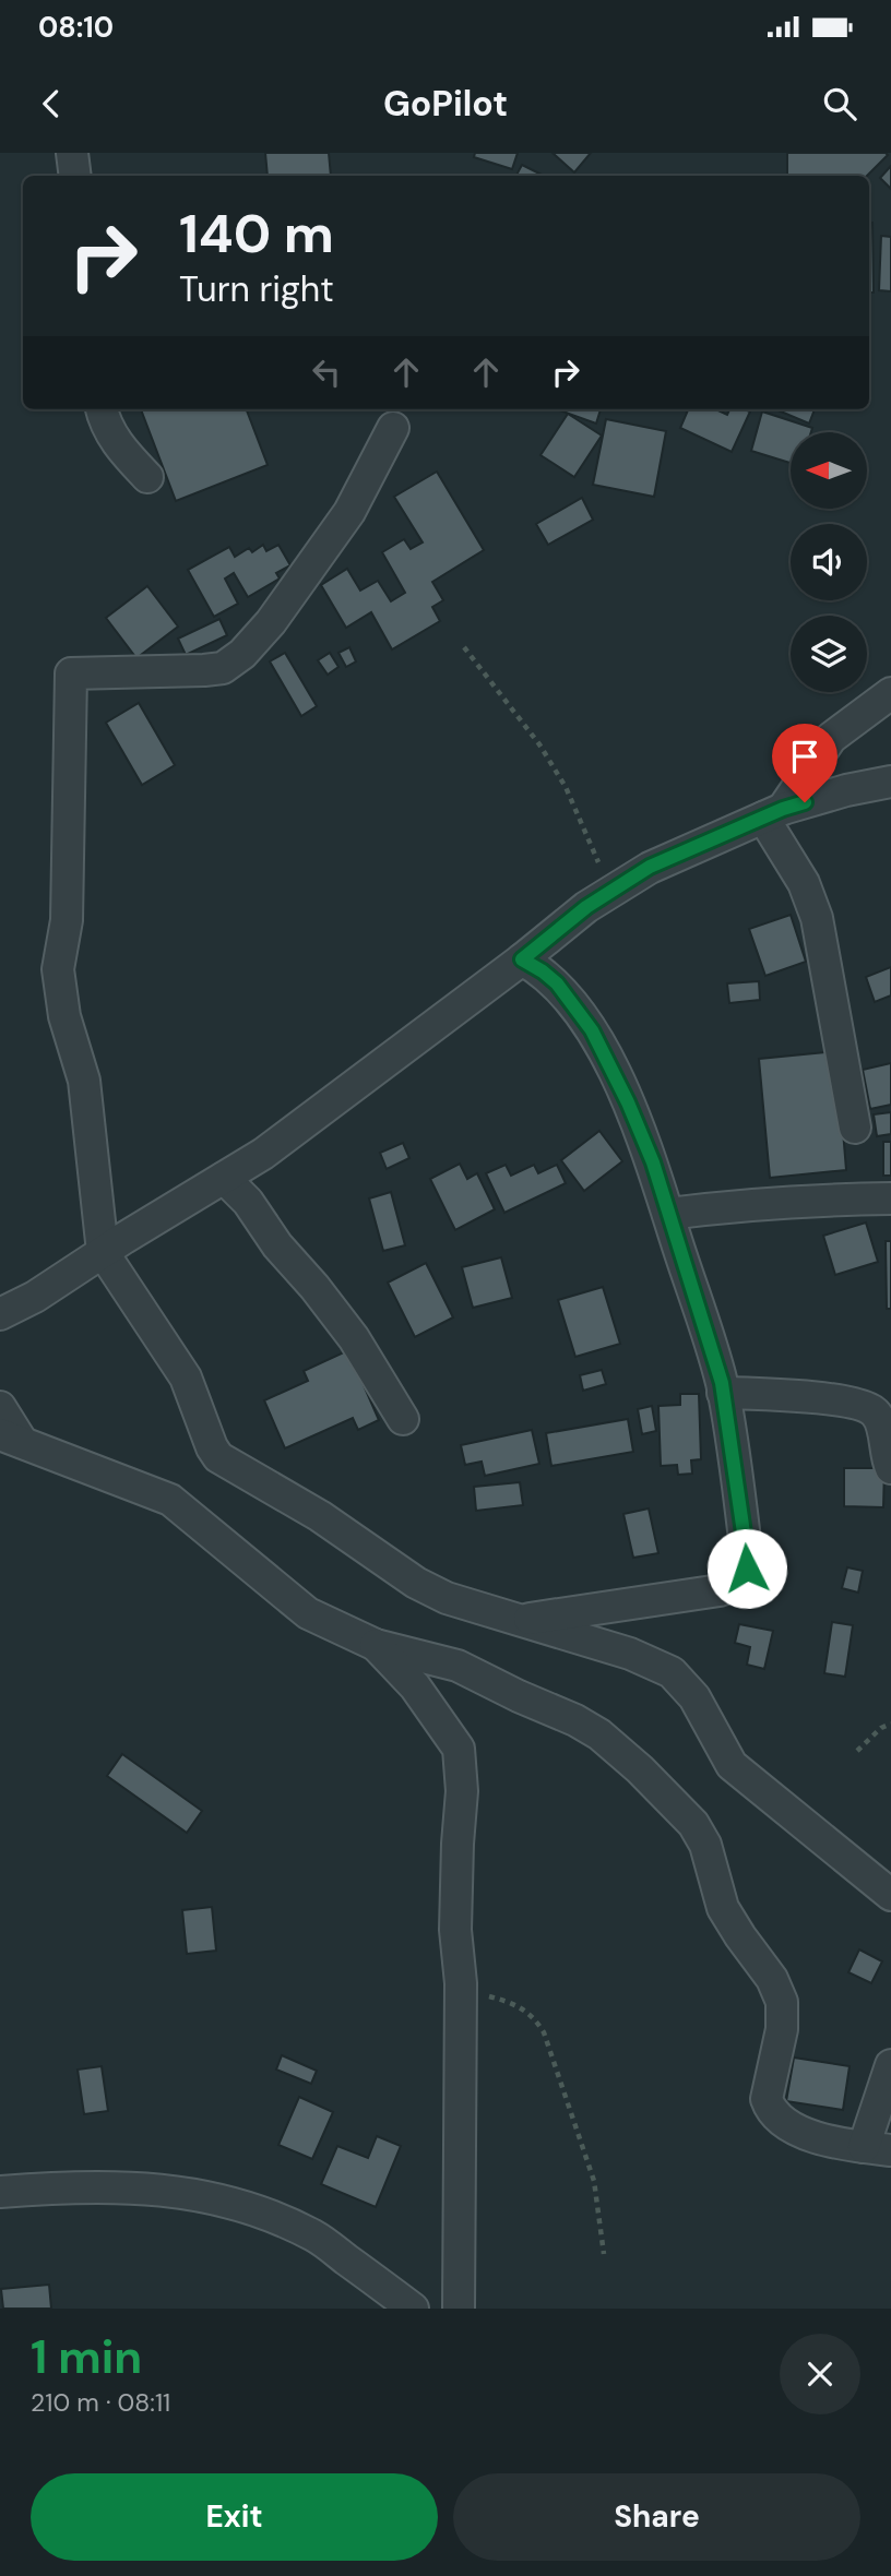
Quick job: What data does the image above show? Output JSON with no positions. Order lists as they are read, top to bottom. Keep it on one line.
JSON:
{"north":"left","page":{"status":"08:10","header":"GoPilot","turn":["140 m","Turn right"],"heading":["1 min","210 m · 08:11"],"buttons":["Exit","Share"]}}
